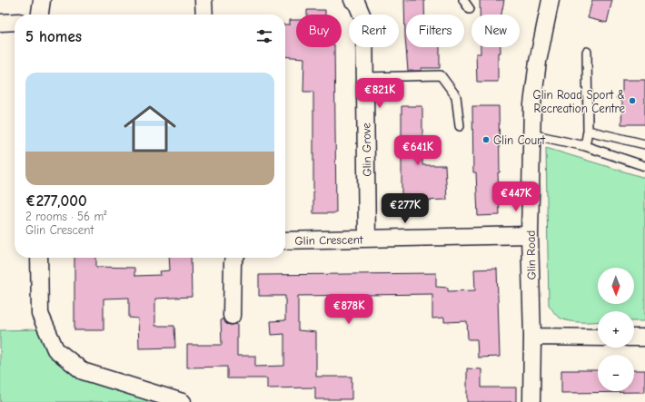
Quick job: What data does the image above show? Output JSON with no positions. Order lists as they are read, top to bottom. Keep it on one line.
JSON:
{"streets":{"street":["Glin Grove","Glin Crescent","Glin Road"]},"crossings":[["Glin Grove","Glin Crescent"],["Glin Crescent","Glin Road"]],"places":["Glin Road Sport & Recreation Centre","Glin Court"],"north":"bottom","page":{"chip":["Buy","Rent","Filters","New"],"heading":"5 homes","list":[{"name":"€277,000","note":"2 rooms · 56 m² · Glin Crescent"}],"price":["€821K","€641K","€447K","€277K","€878K"],"map_buttons":["+","−"]}}
